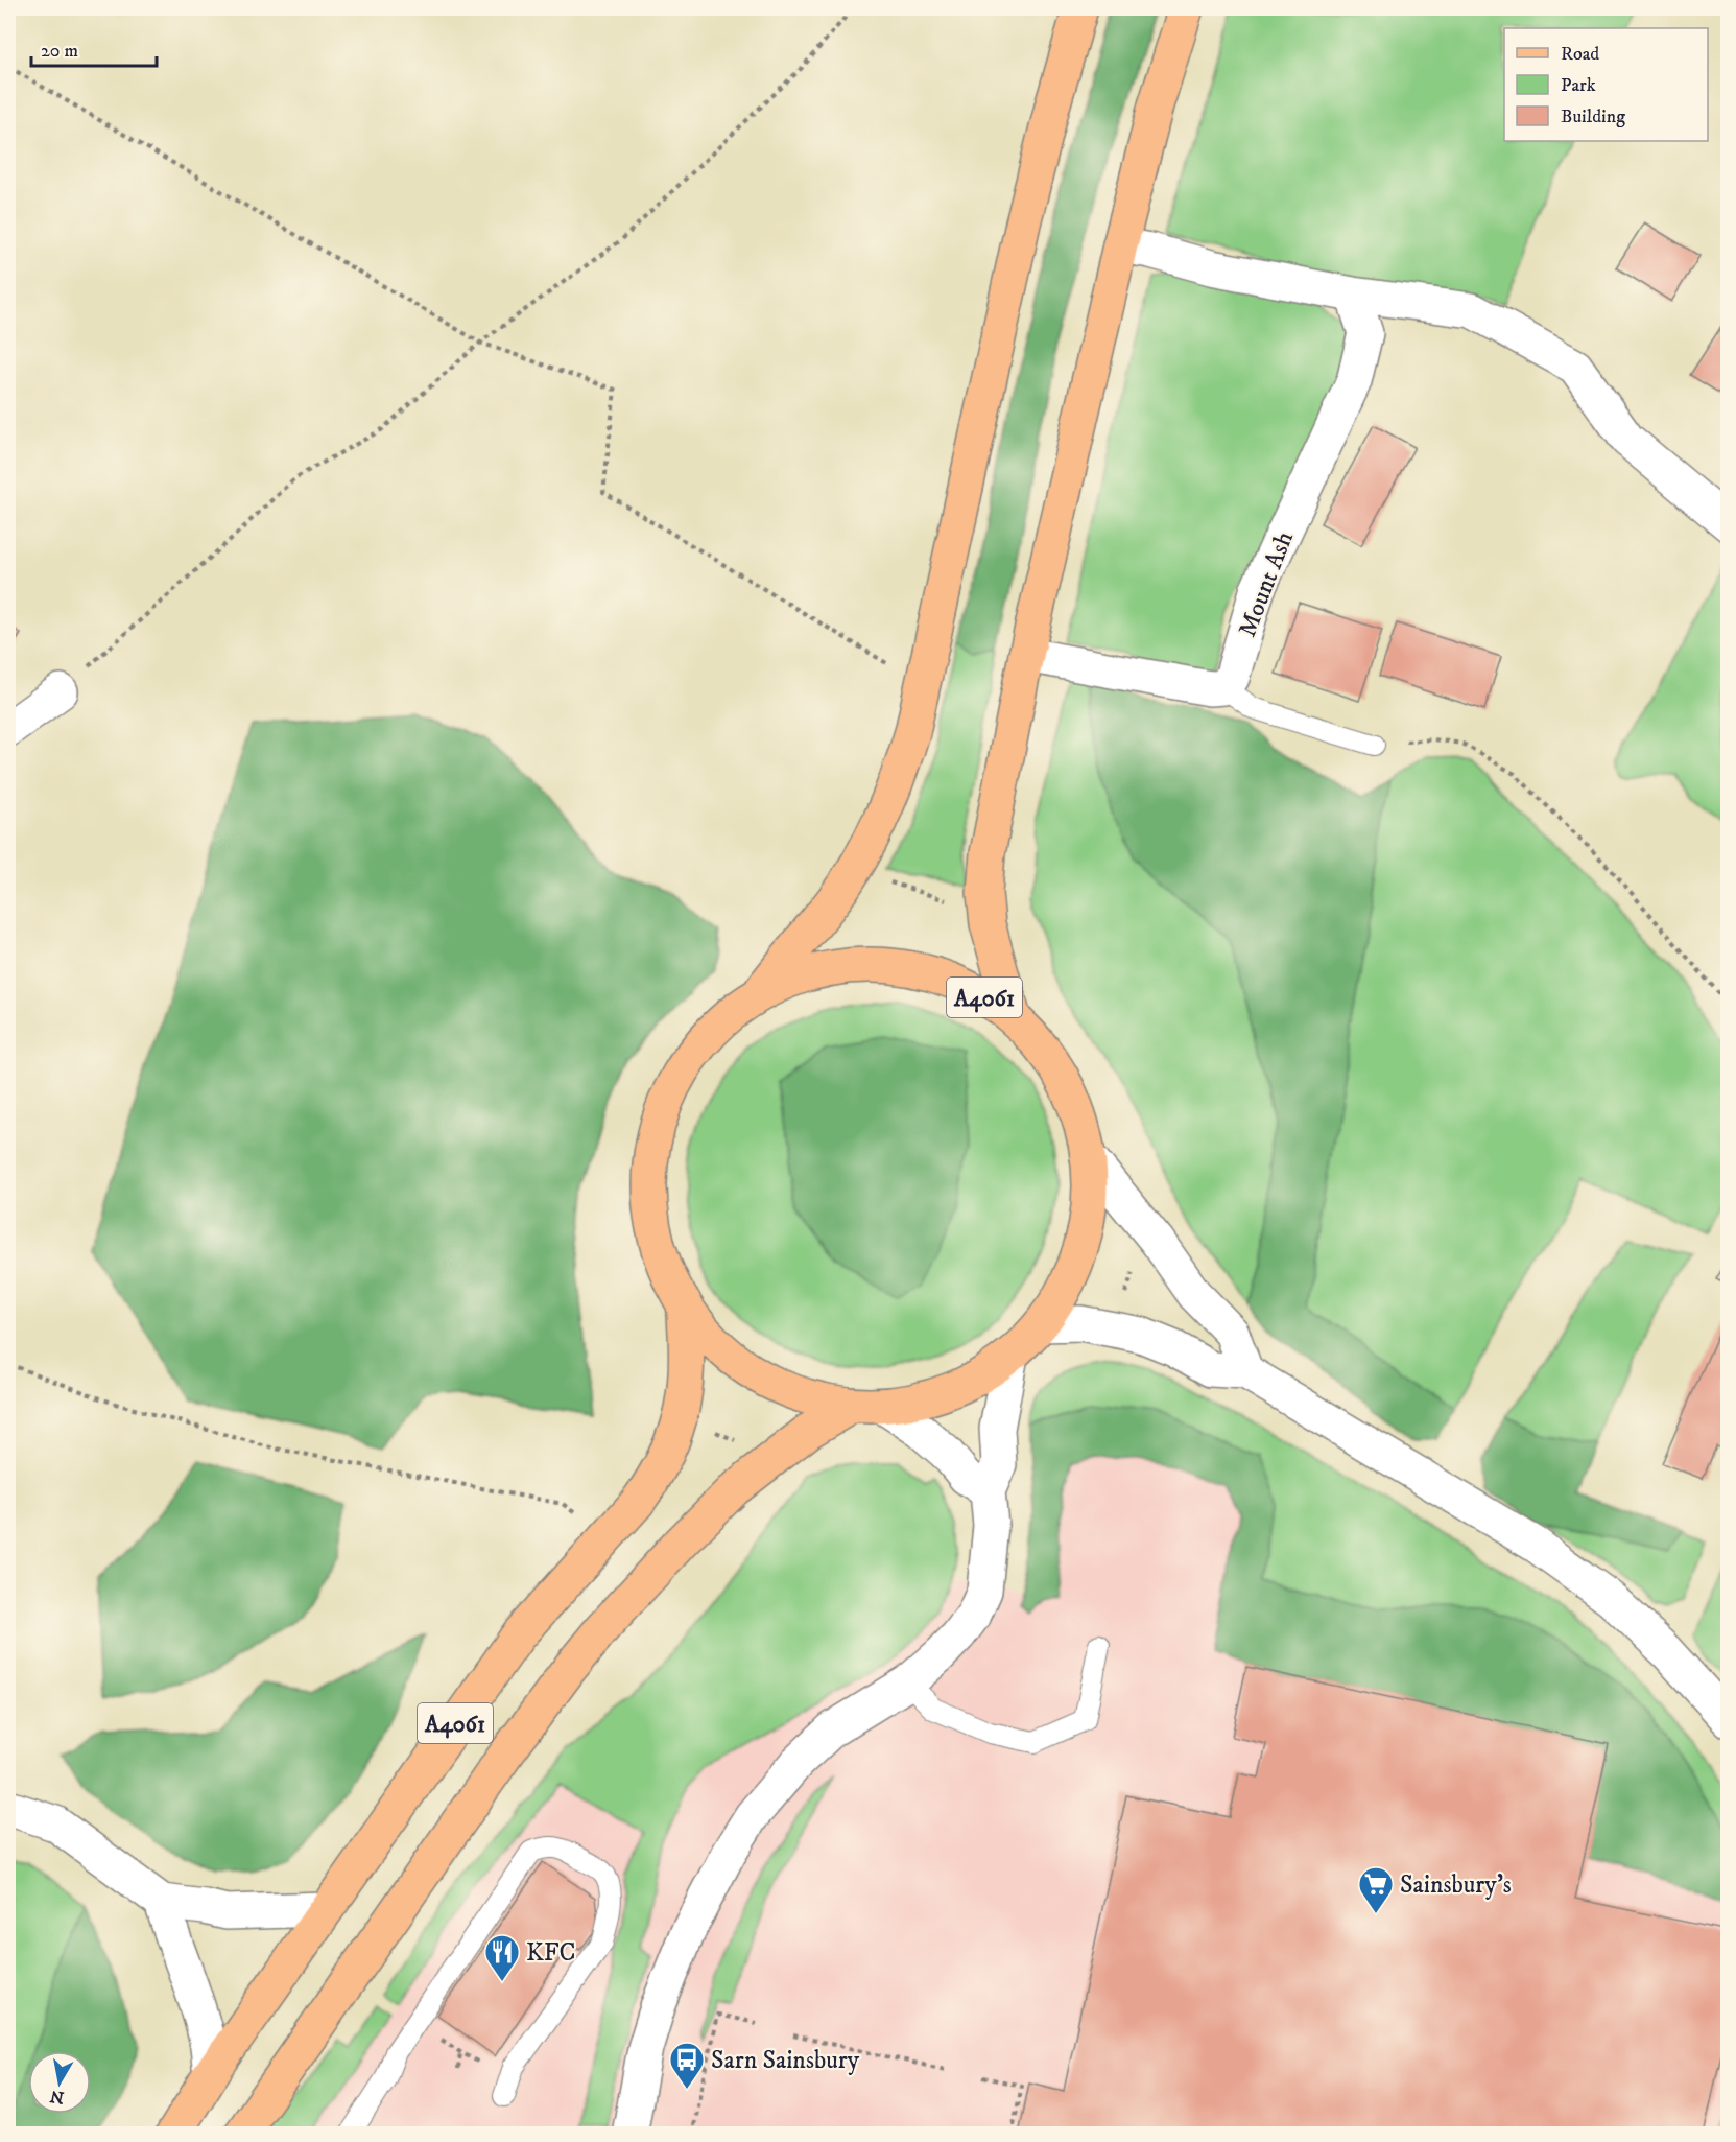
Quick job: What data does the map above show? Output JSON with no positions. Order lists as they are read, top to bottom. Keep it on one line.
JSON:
{"streets":{"main road":["A4061"],"street":["Mount Ash"]},"places":{"supermarket":["Sainsbury's"],"restaurant":["KFC"],"bus stop":["Sarn Sainsbury"]},"legend":["Road","Park","Building"],"scale_bar":"20 m","north":"bottom"}
